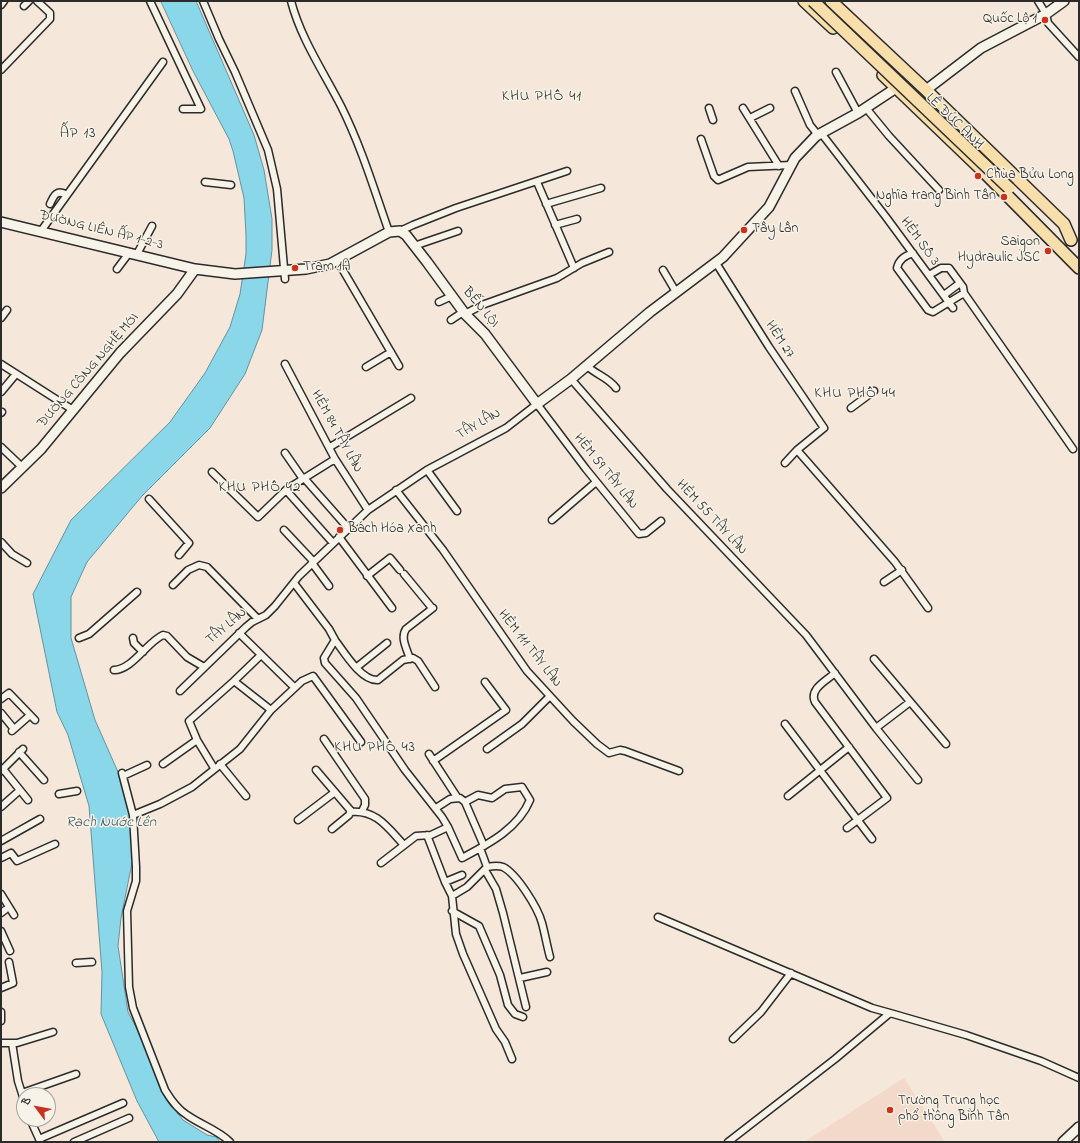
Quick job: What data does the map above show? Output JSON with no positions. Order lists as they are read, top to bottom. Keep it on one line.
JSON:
{"streets":{"highway":["LÊ ĐỨC ANH"],"street":["ĐƯỜNG LIÊN ẤP 1-2-3","HẺM SỐ 3","BẾN LỘI","HẺM 27","ĐƯỜNG CÔNG NGHỆ MỚI","TÂY LÂN","HẺM 84 TÂY LÂN","HẺM 59 TÂY LÂN","HẺM 55 TÂY LÂN","HẺM 111 TÂY LÂN"]},"crossings":[["LÊ ĐỨC ANH","TÂY LÂN"],["ĐƯỜNG LIÊN ẤP 1-2-3","ĐƯỜNG CÔNG NGHỆ MỚI"],["HẺM SỐ 3","TÂY LÂN"],["BẾN LỘI","TÂY LÂN"],["BẾN LỘI","HẺM 59 TÂY LÂN"],["HẺM 27","TÂY LÂN"],["TÂY LÂN","HẺM 84 TÂY LÂN"],["TÂY LÂN","HẺM 59 TÂY LÂN"],["TÂY LÂN","HẺM 55 TÂY LÂN"],["TÂY LÂN","HẺM 111 TÂY LÂN"]],"districts":["KHU PHỐ 41","ẤP 13","KHU PHỐ 44","KHU PHỐ 42","KHU PHỐ 43"],"water":["Rạch Nước Lên"],"places":["Quốc Lộ 1","Chùa Bửu Long","Nghĩa trang Bình Tân","Tây Lân","Saigon Hydraulic JSC","Trạm 1A","Bách Hóa Xanh","Trường Trung học phổ thông Bình Tân"],"north":"top left"}
